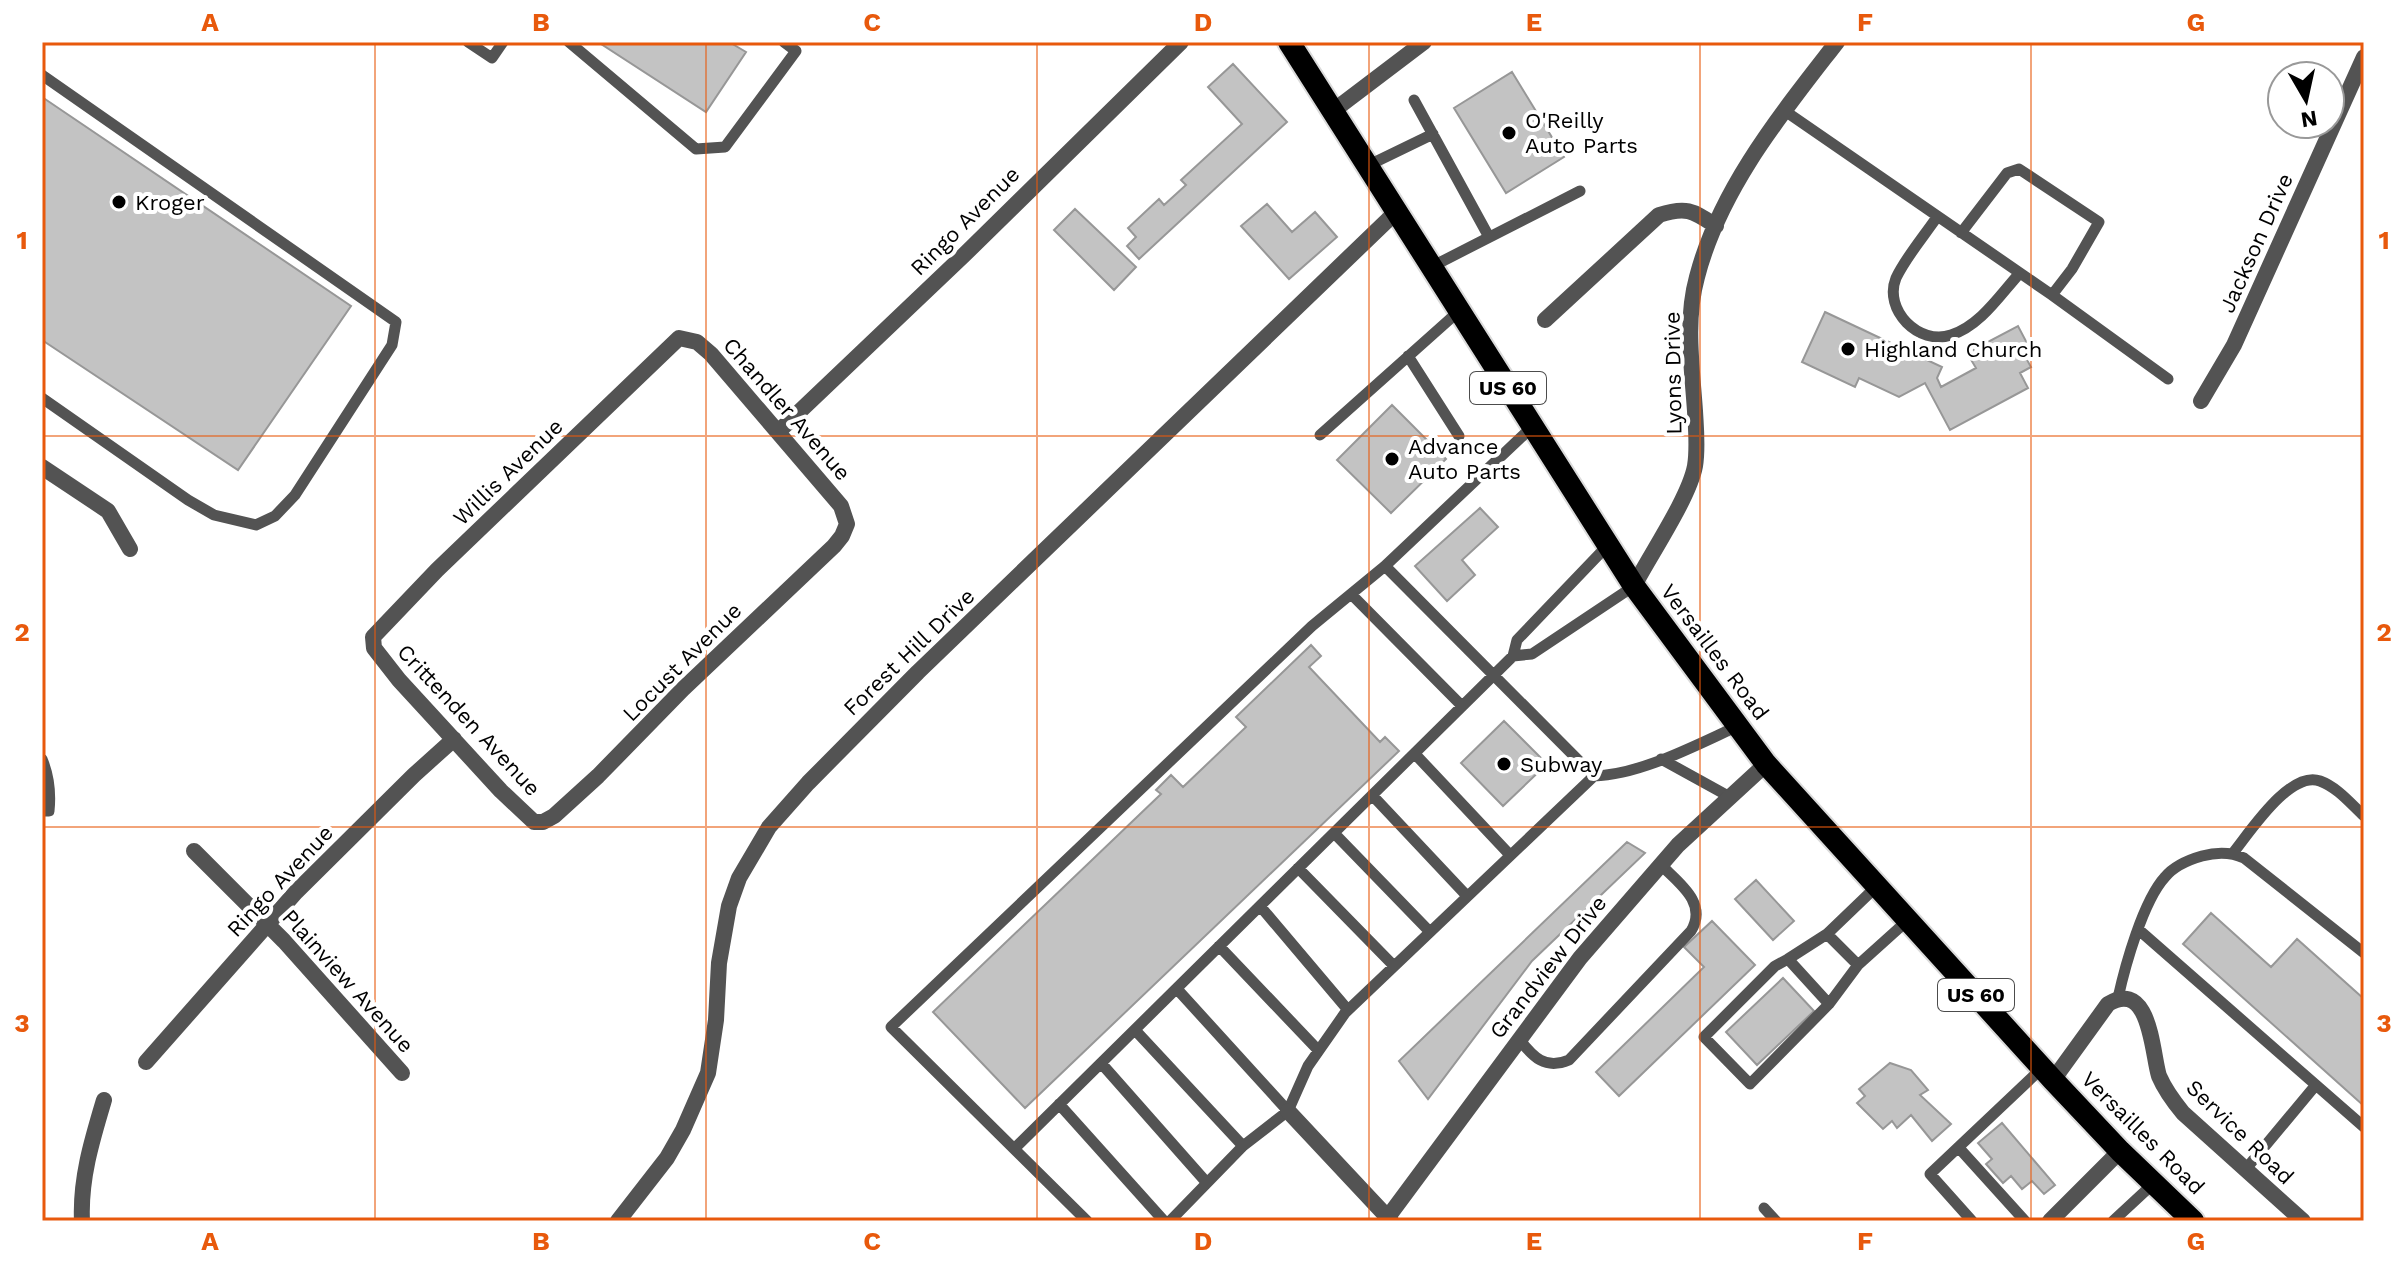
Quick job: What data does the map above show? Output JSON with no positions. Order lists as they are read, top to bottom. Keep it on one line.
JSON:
{"streets":{"highway":["US 60","Versailles Road"],"street":["Ringo Avenue","Jackson Drive","Lyons Drive","Chandler Avenue","Willis Avenue","Forest Hill Drive","Locust Avenue","Crittenden Avenue","Grandview Drive","Plainview Avenue","Service Road"]},"crossings":[["Ringo Avenue","Chandler Avenue"],["Ringo Avenue","Crittenden Avenue"],["Ringo Avenue","Plainview Avenue"],["Lyons Drive","Versailles Road"],["Chandler Avenue","Willis Avenue"],["Chandler Avenue","Locust Avenue"],["Willis Avenue","Crittenden Avenue"],["Forest Hill Drive","Versailles Road"],["Versailles Road","Grandview Drive"],["Locust Avenue","Crittenden Avenue"]],"places":["O'Reilly Auto Parts","Kroger","Highland Church","Advance Auto Parts","Subway"],"north":"bottom","grid":{"columns":["A","B","C","D","E","F","G"],"rows":["1","2","3"]}}
